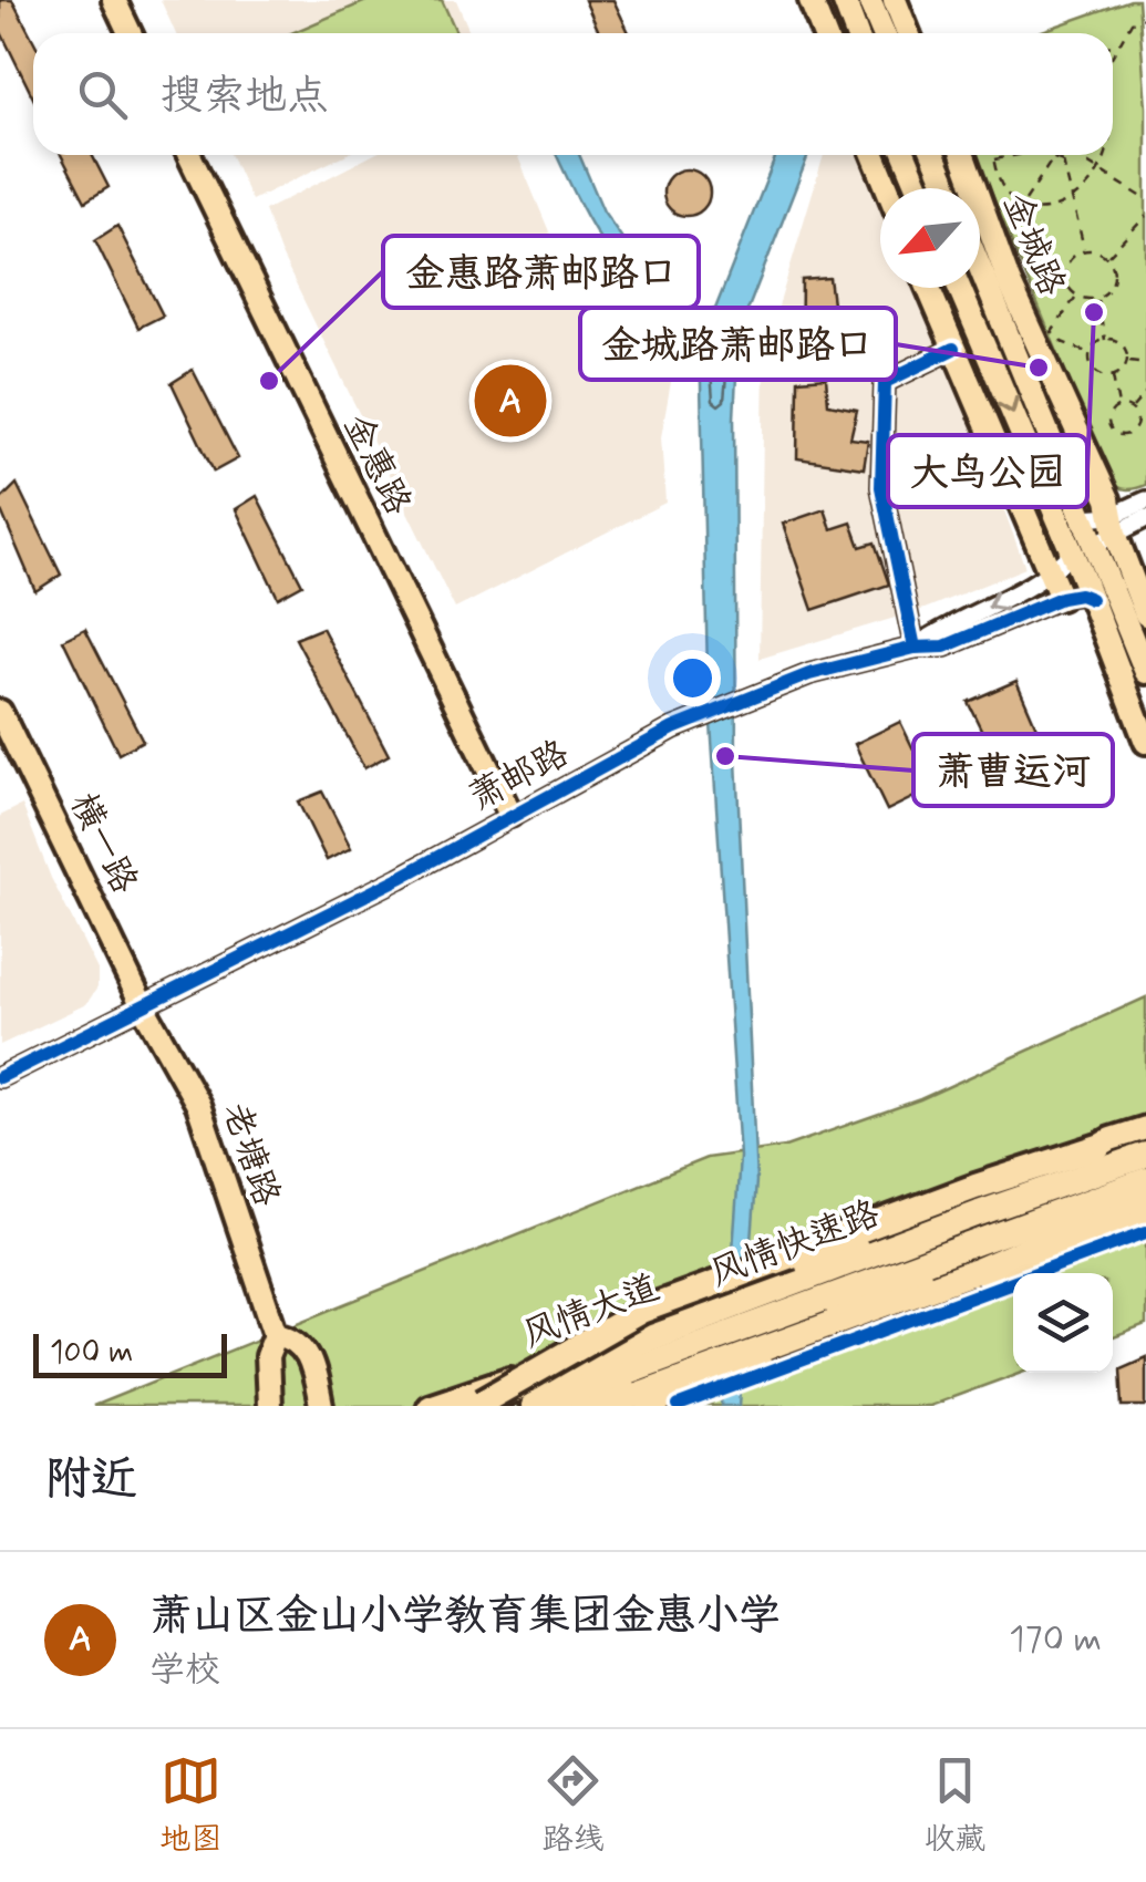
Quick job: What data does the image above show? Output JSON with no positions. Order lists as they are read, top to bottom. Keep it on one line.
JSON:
{"streets":{"highway":["风情快速路"],"main road":["金城路","金惠路","横一路","老塘路","风情大道"],"street":["萧邮路"]},"crossings":[["金城路","萧邮路"],["金惠路","萧邮路"],["萧邮路","横一路"],["萧邮路","老塘路"],["横一路","老塘路"]],"places":["大鸟公园","金城路萧邮路口","金惠路萧邮路口","萧曹运河"],"scale_bar":"100 m","north":"bottom left","page":{"search":"搜索地点","pins":"A","scale":"100 m","heading":"附近","list":[{"mark":"A","name":"萧山区金山小学教育集团金惠小学","note":"学校","value":"170 m"}],"nav":["地图","路线","收藏"]}}
